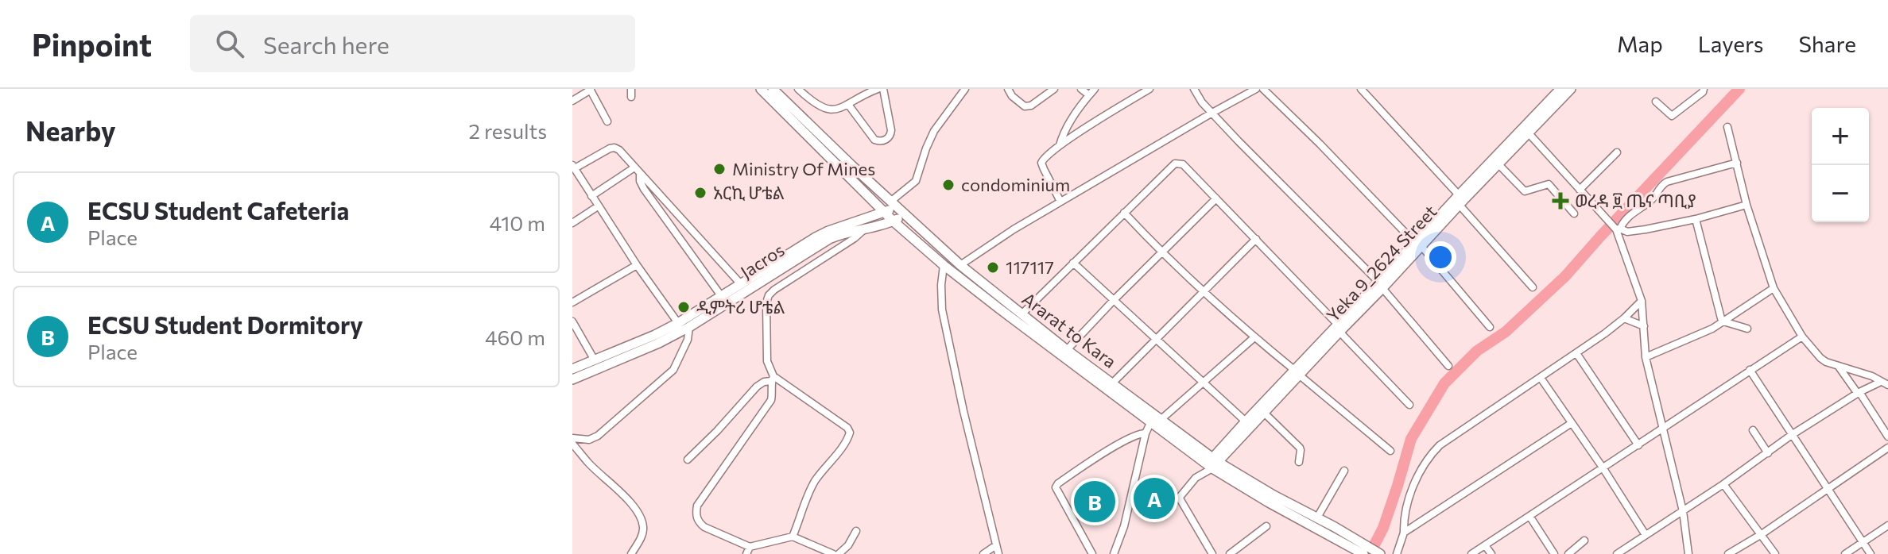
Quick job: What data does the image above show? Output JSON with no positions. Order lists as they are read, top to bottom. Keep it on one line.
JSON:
{"streets":{"main road":["Jacros","Yeka 9_2624 Street","Ararat to Kara"]},"crossings":[["Jacros","Ararat to Kara"],["Yeka 9_2624 Street","Ararat to Kara"]],"places":{"other":["Ministry Of Mines","condominium","አርኪ ሆቴል","117117","ዲምትሪ ሆቴል"],"health":["ወረዳ ፱ ጤና ጣቢያ"]},"page":{"header":"Pinpoint","search":"Search here","nav":["Map","Layers","Share"],"heading":["Nearby","2 results"],"map_buttons":["+","−"],"list":[{"mark":"A","name":"ECSU Student Cafeteria","note":"Place","value":"410 m"},{"mark":"B","name":"ECSU Student Dormitory","note":"Place","value":"460 m"}],"pins":["A","B"]}}
